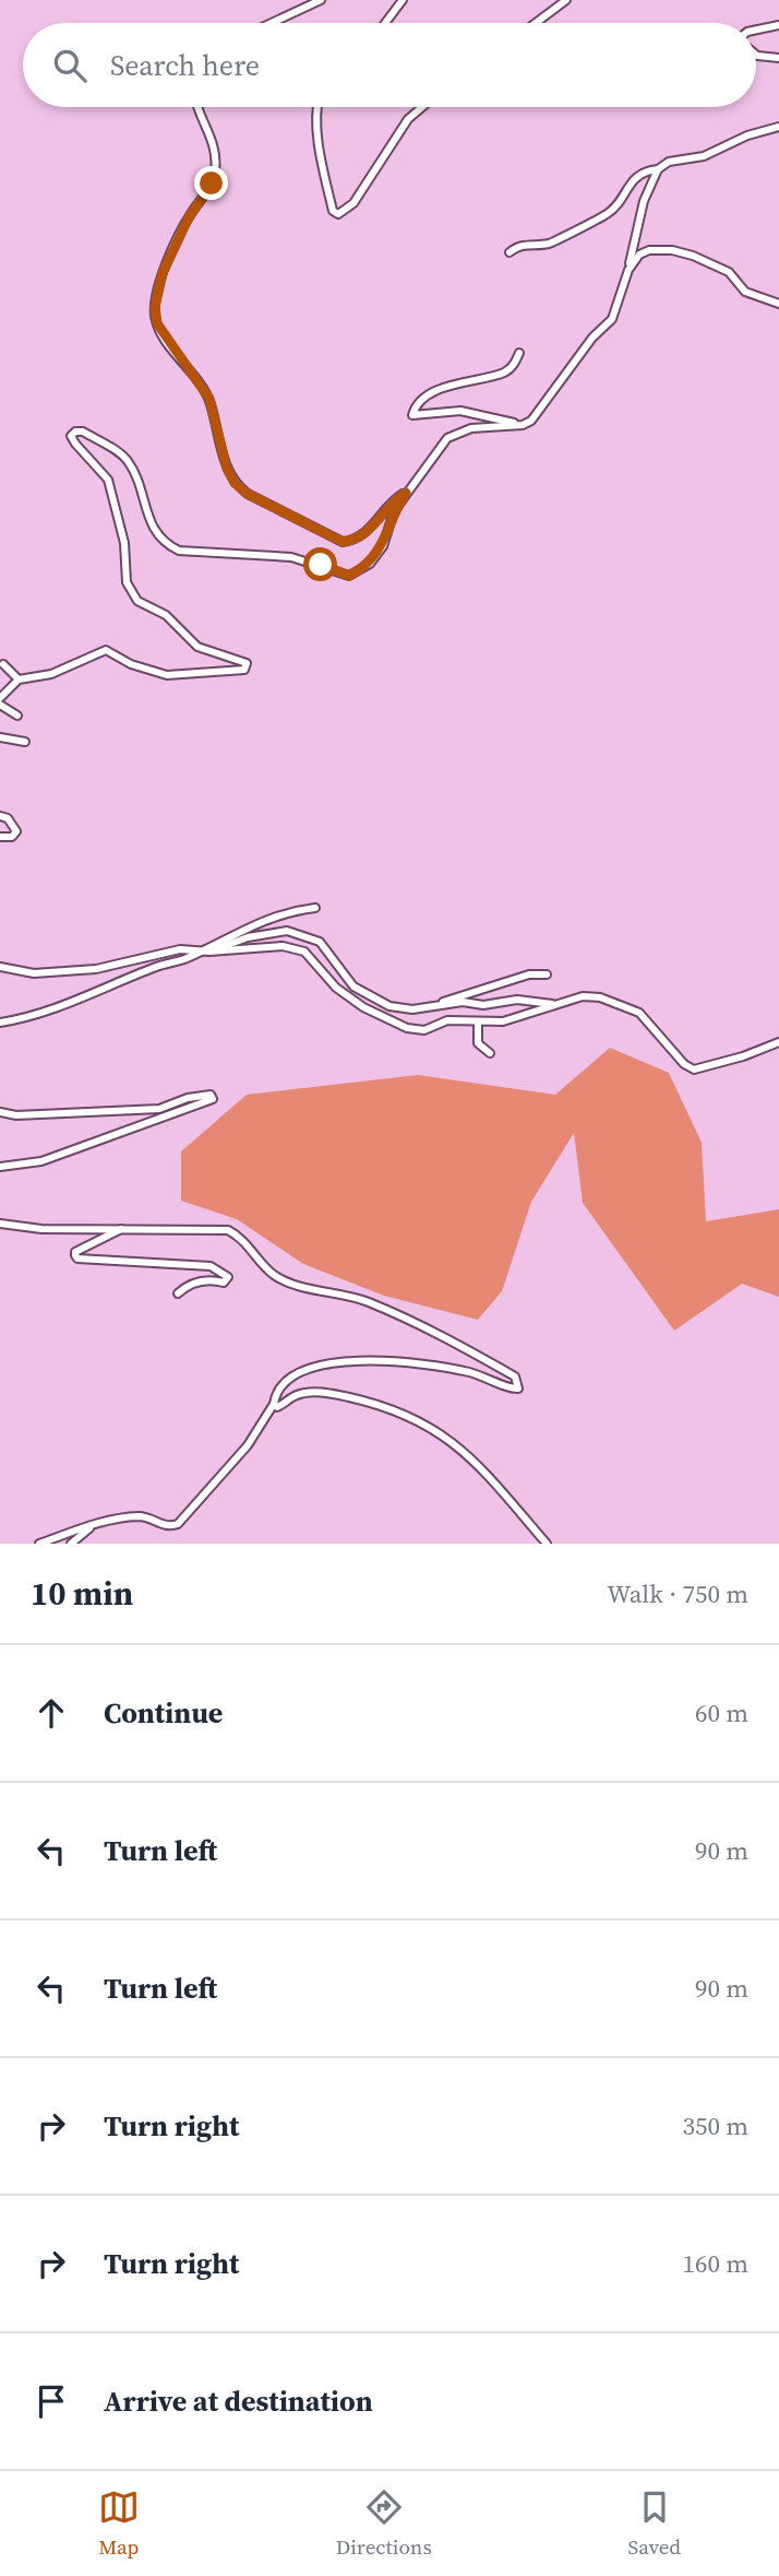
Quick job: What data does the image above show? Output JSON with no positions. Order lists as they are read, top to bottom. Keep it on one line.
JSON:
{"page":{"search":"Search here","heading":["10 min","Walk · 750 m"],"list":[["Continue","60 m"],["Turn left","90 m"],["Turn left","90 m"],["Turn right","350 m"],["Turn right","160 m"],"Arrive at destination"],"nav":["Map","Directions","Saved"]}}
